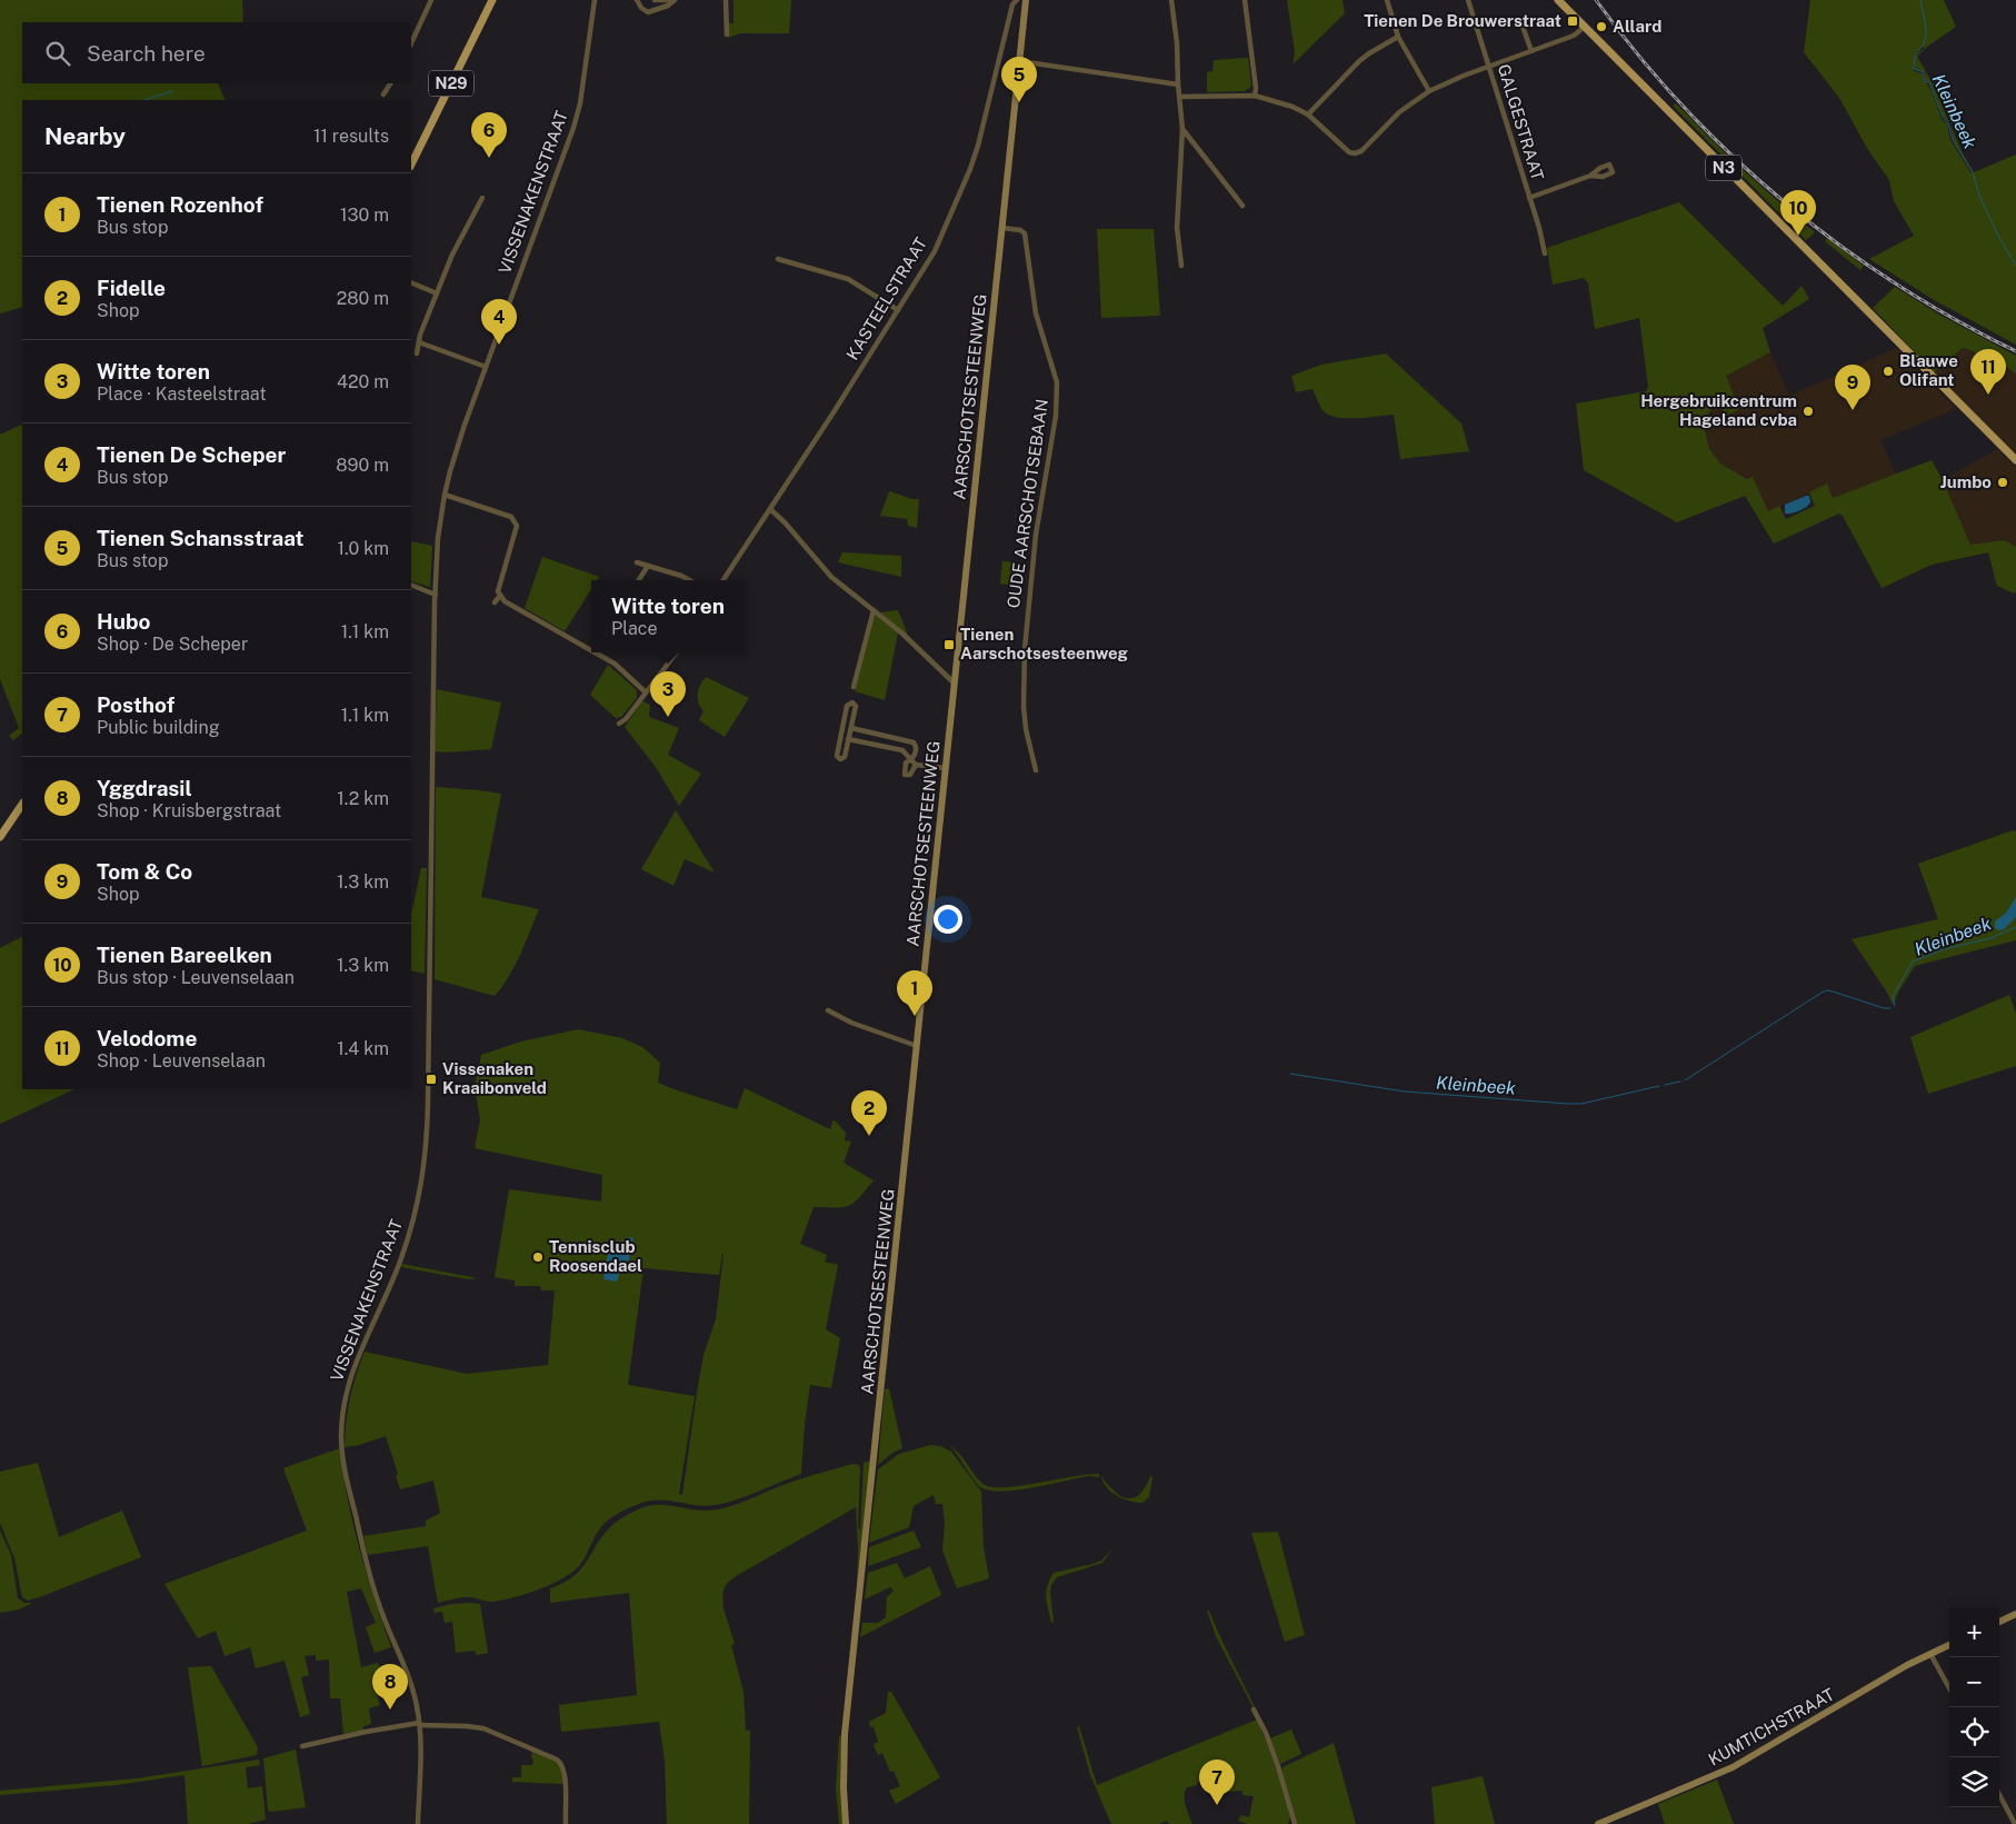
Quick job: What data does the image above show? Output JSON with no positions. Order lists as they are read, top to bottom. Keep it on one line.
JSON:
{"streets":{"main road":["N29","N3","AARSCHOTSESTEENWEG","KUMTICHSTRAAT"],"street":["GALGESTRAAT","VISSENAKENSTRAAT","KASTEELSTRAAT","OUDE AARSCHOTSEBAAN"]},"crossings":[["AARSCHOTSESTEENWEG","OUDE AARSCHOTSEBAAN"]],"water":["Kleinbeek"],"places":{"transit":["Tienen De Brouwerstraat","Tienen Aarschotsesteenweg","Vissenaken Kraaibonveld"],"other":["Allard","Blauwe Olifant","Hergebruikcentrum Hageland cvba","Jumbo","Tennisclub Roosendael"]},"page":{"search":"Search here","pins":["5","6","10","4","11","9","3","1","2","8","7"],"heading":["Nearby","11 results"],"list":[{"mark":"1","name":"Tienen Rozenhof","note":"Bus stop","value":"130 m"},{"mark":"2","name":"Fidelle","note":"Shop","value":"280 m"},{"mark":"3","name":"Witte toren","note":"Place · Kasteelstraat","value":"420 m"},{"mark":"4","name":"Tienen De Scheper","note":"Bus stop","value":"890 m"},{"mark":"5","name":"Tienen Schansstraat","note":"Bus stop","value":"1.0 km"},{"mark":"6","name":"Hubo","note":"Shop · De Scheper","value":"1.1 km"},{"mark":"7","name":"Posthof","note":"Public building","value":"1.1 km"},{"mark":"8","name":"Yggdrasil","note":"Shop · Kruisbergstraat","value":"1.2 km"},{"mark":"9","name":"Tom & Co","note":"Shop","value":"1.3 km"},{"mark":"10","name":"Tienen Bareelken","note":"Bus stop · Leuvenselaan","value":"1.3 km"},{"mark":"11","name":"Velodome","note":"Shop · Leuvenselaan","value":"1.4 km"}],"popup":["Witte toren","Place"],"map_buttons":["+","−"]}}
